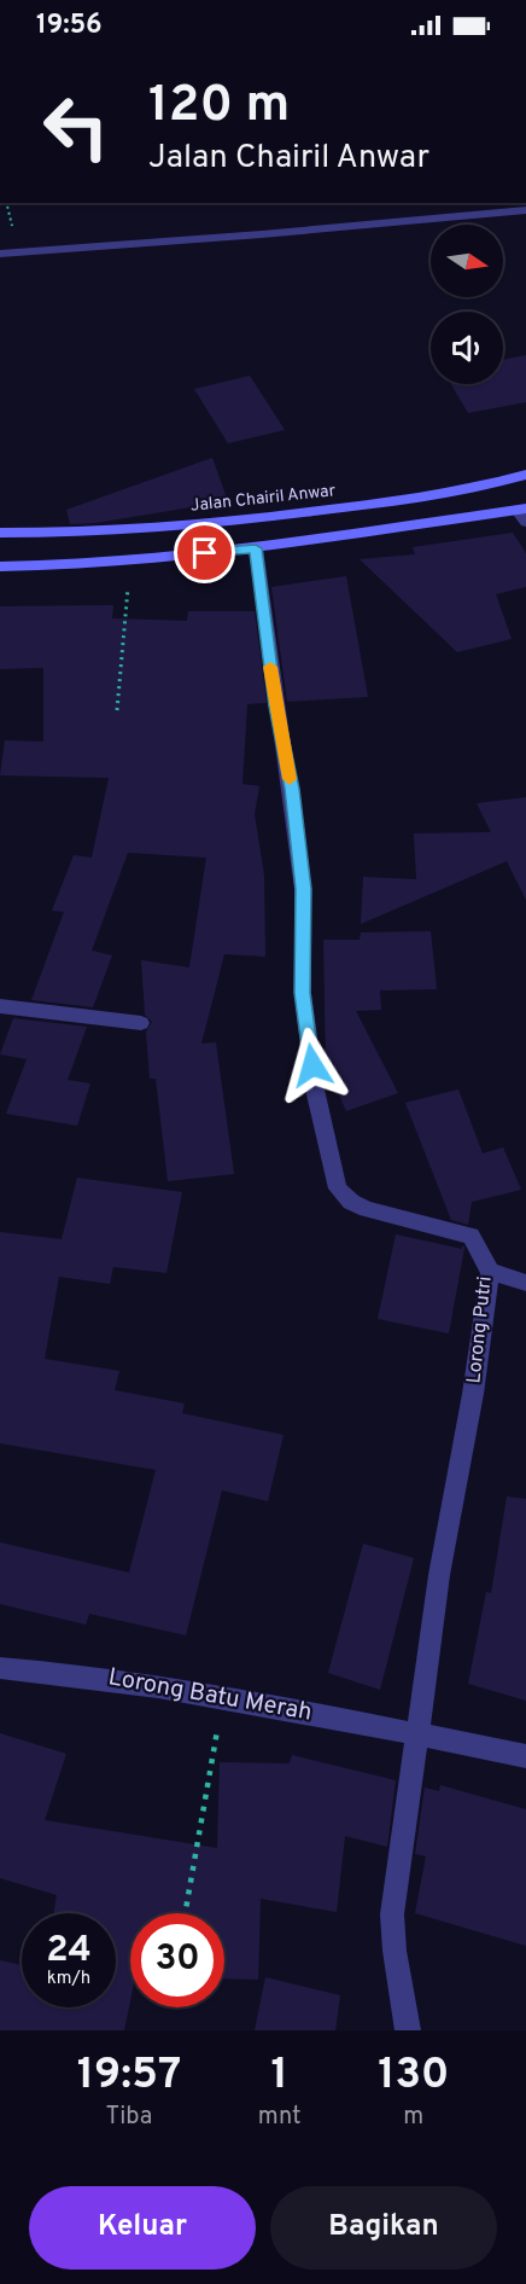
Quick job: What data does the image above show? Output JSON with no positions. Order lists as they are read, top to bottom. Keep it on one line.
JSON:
{"streets":{"main road":["Jalan Chairil Anwar"],"street":["Lorong Putri","Lorong Batu Merah"]},"crossings":[["Lorong Putri","Lorong Batu Merah"]],"north":"right","page":{"status":"19:56","turn":["120 m","Jalan Chairil Anwar"],"speed":"24 km/h","limit":"30","eta":["19:57","Tiba","1","mnt","130","m"],"buttons":["Keluar","Bagikan"]}}
